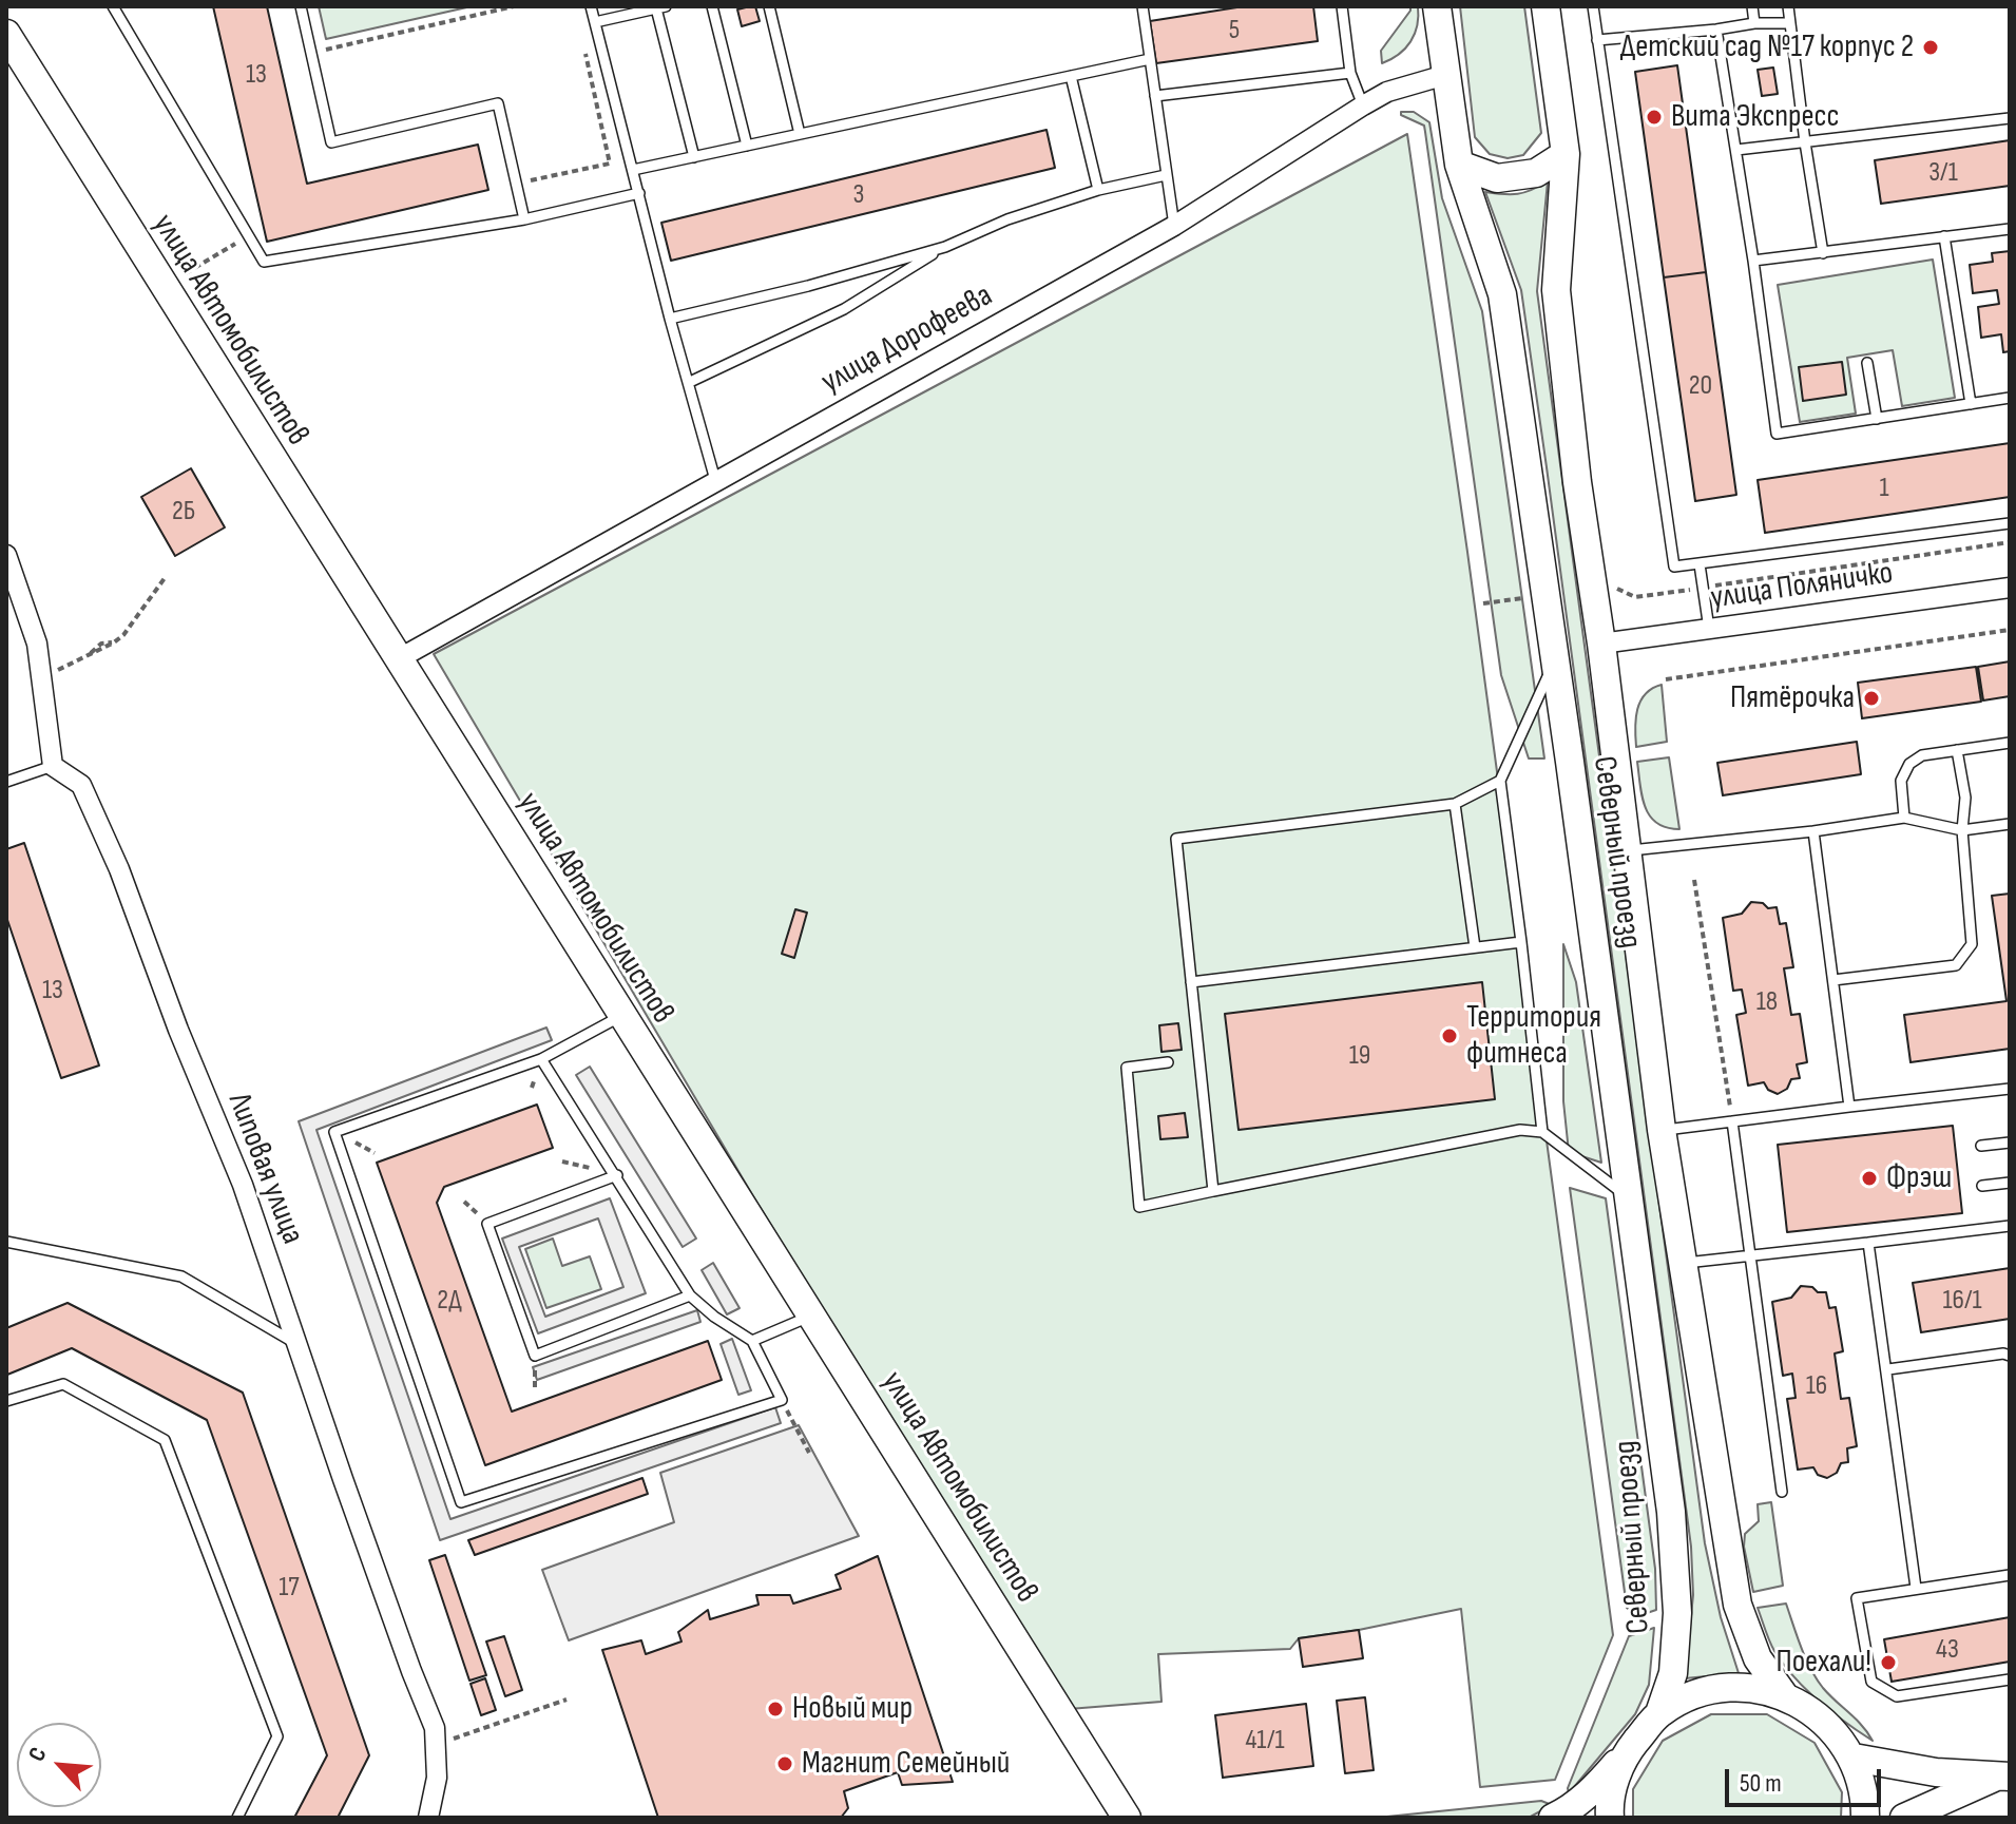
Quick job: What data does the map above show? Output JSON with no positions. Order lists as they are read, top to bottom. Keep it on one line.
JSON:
{"streets":{"main road":["улица Автомобилистов","Северный проезд"],"street":["улица Дорофеева","улица Поляничко","Липовая улица"]},"crossings":[["улица Автомобилистов","улица Дорофеева"],["улица Дорофеева","Северный проезд"],["улица Поляничко","Северный проезд"]],"places":["Детский сад №17 корпус 2","Вита Экспресс","Пятёрочка","Территория фитнеса","Фрэш","Поехали!","Новый мир","Магнит Семейный"],"house_numbers":["5","13","3/1","3","20","1","2Б","13","18","19","2Д","16/1","16","17","43","41/1"],"scale_bar":"50 m","north":"top left"}
